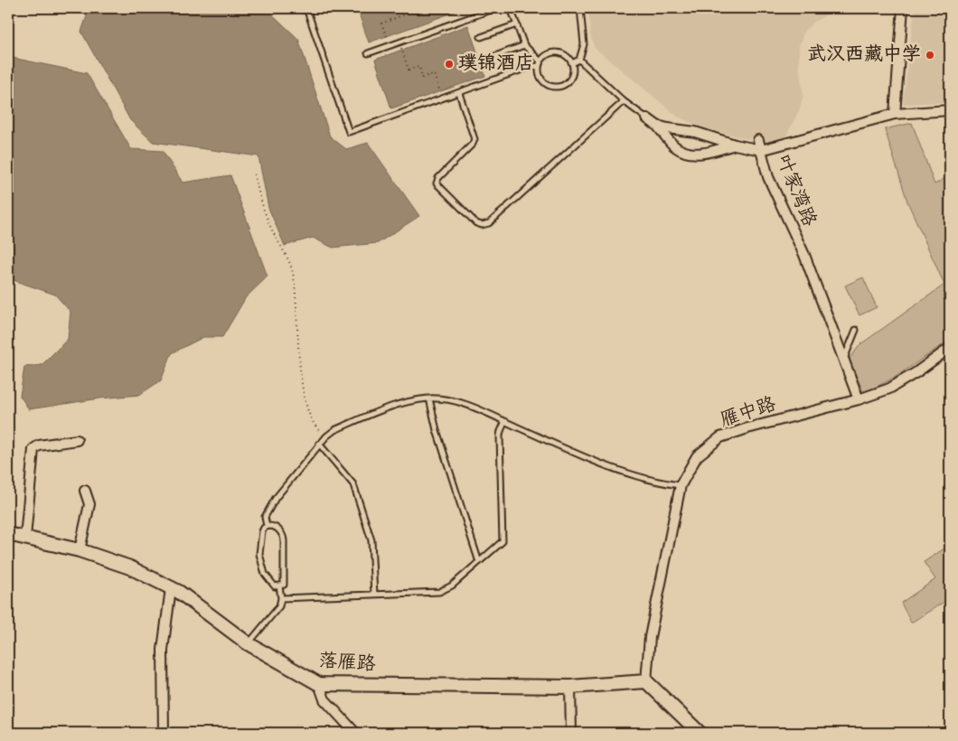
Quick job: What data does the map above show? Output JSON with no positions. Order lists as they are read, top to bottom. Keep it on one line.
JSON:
{"streets":{"street":["叶家湾路","雁中路","落雁路"]},"crossings":[["叶家湾路","雁中路"],["雁中路","落雁路"]],"places":["武汉西藏中学","璞锦酒店"]}
